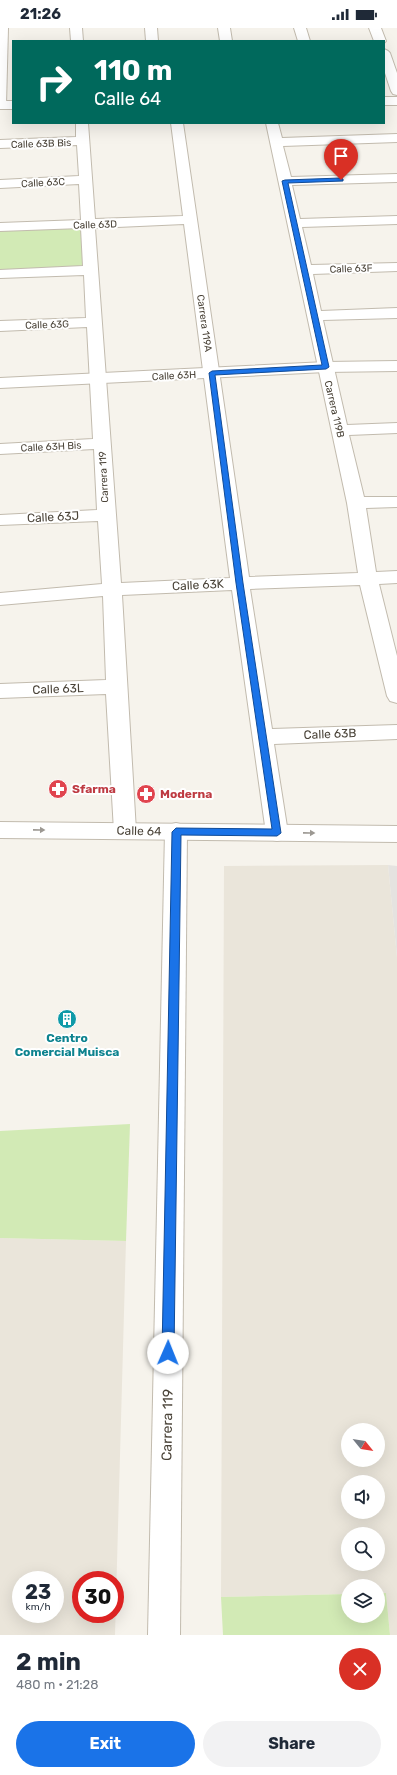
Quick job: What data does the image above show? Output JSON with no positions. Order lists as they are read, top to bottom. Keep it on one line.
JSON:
{"streets":{"street":["Calle 63B Bis","Calle 63C","Calle 63D","Calle 63F","Carrera 119A","Calle 63G","Calle 63H","Carrera 119B","Calle 63H Bis","Carrera 119","Calle 63J","Calle 63K","Calle 63L","Calle 63B","Calle 64"]},"crossings":[["Calle 63B Bis","Carrera 119"],["Calle 63C","Carrera 119"],["Calle 63D","Carrera 119A"],["Calle 63D","Carrera 119"],["Calle 63F","Carrera 119B"],["Carrera 119A","Calle 63H"],["Carrera 119A","Calle 63K"],["Carrera 119A","Calle 63B"],["Carrera 119A","Calle 64"],["Calle 63G","Carrera 119"],["Calle 63H","Carrera 119B"],["Calle 63H","Carrera 119"],["Carrera 119B","Calle 63K"],["Calle 63H Bis","Carrera 119"],["Carrera 119","Calle 63J"],["Carrera 119","Calle 63K"],["Carrera 119","Calle 63L"],["Carrera 119","Calle 64"]],"one_way":["Calle 64"],"places":{"pharmacy":["Sfarma","Moderna"],"building":["Centro Comercial Muisca"]},"north":"bottom right","page":{"status":"21:26","turn":["110 m","Calle 64"],"speed":"23 km/h","limit":"30","heading":["2 min","480 m · 21:28"],"buttons":["Exit","Share"]}}
